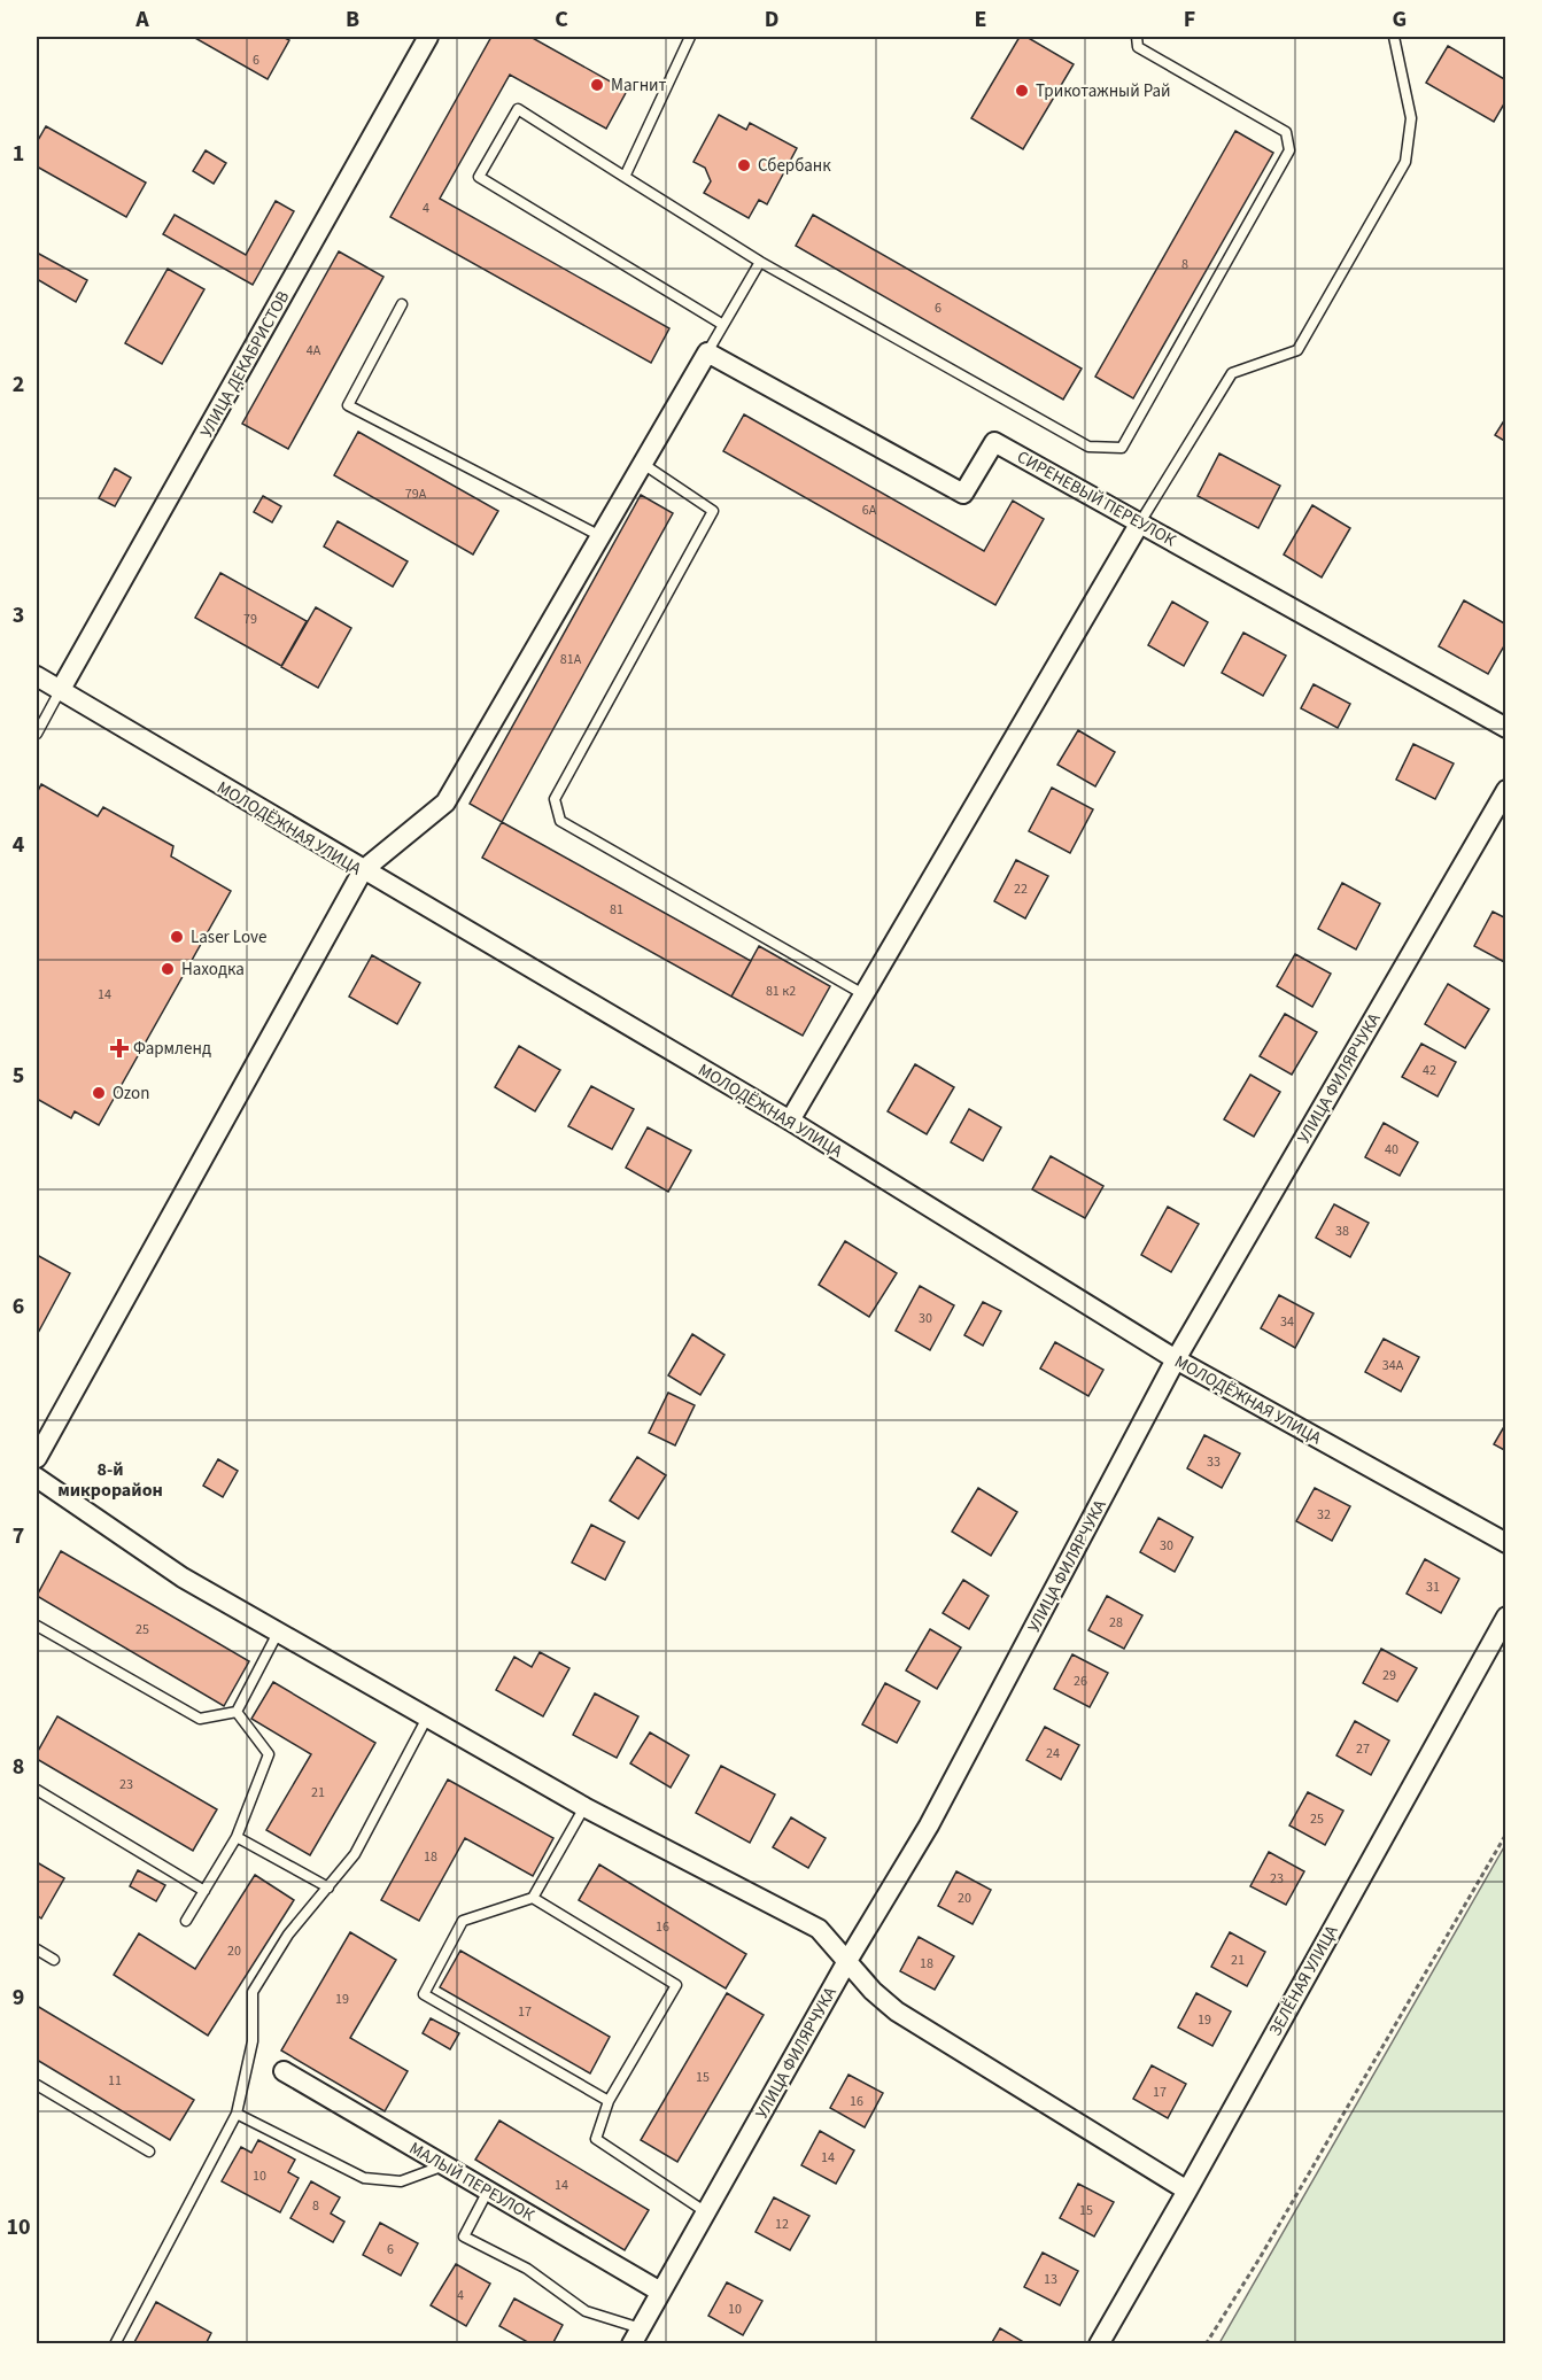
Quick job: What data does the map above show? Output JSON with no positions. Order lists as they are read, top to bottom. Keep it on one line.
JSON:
{"streets":{"street":["УЛИЦА ДЕКАБРИСТОВ","СИРЕНЕВЫЙ ПЕРЕУЛОК","МОЛОДЁЖНАЯ УЛИЦА","УЛИЦА ФИЛЯРЧУКА","ЗЕЛЁНАЯ УЛИЦА","МАЛЫЙ ПЕРЕУЛОК"]},"crossings":[["УЛИЦА ДЕКАБРИСТОВ","МОЛОДЁЖНАЯ УЛИЦА"],["МОЛОДЁЖНАЯ УЛИЦА","УЛИЦА ФИЛЯРЧУКА"],["УЛИЦА ФИЛЯРЧУКА","МАЛЫЙ ПЕРЕУЛОК"]],"districts":["8-й микрорайон"],"places":{"other":["Магнит","Трикотажный Рай","Сбербанк","Laser Love","Находка","Ozon"],"health":["Фармленд"]},"house_numbers":["6","4","8","6","4А","79А","6А","79","81А","22","81","81 к2","14","42","40","38","30","34","34А","33","32","30","31","28","25","29","26","27","24","23","21","25","18","23","20","16","20","21","18","19","17","19","15","11","17","16","14","10","14","8","15","12","6","13","4","10"],"grid":{"columns":["A","B","C","D","E","F","G"],"rows":["1","2","3","4","5","6","7","8","9","10"]}}
